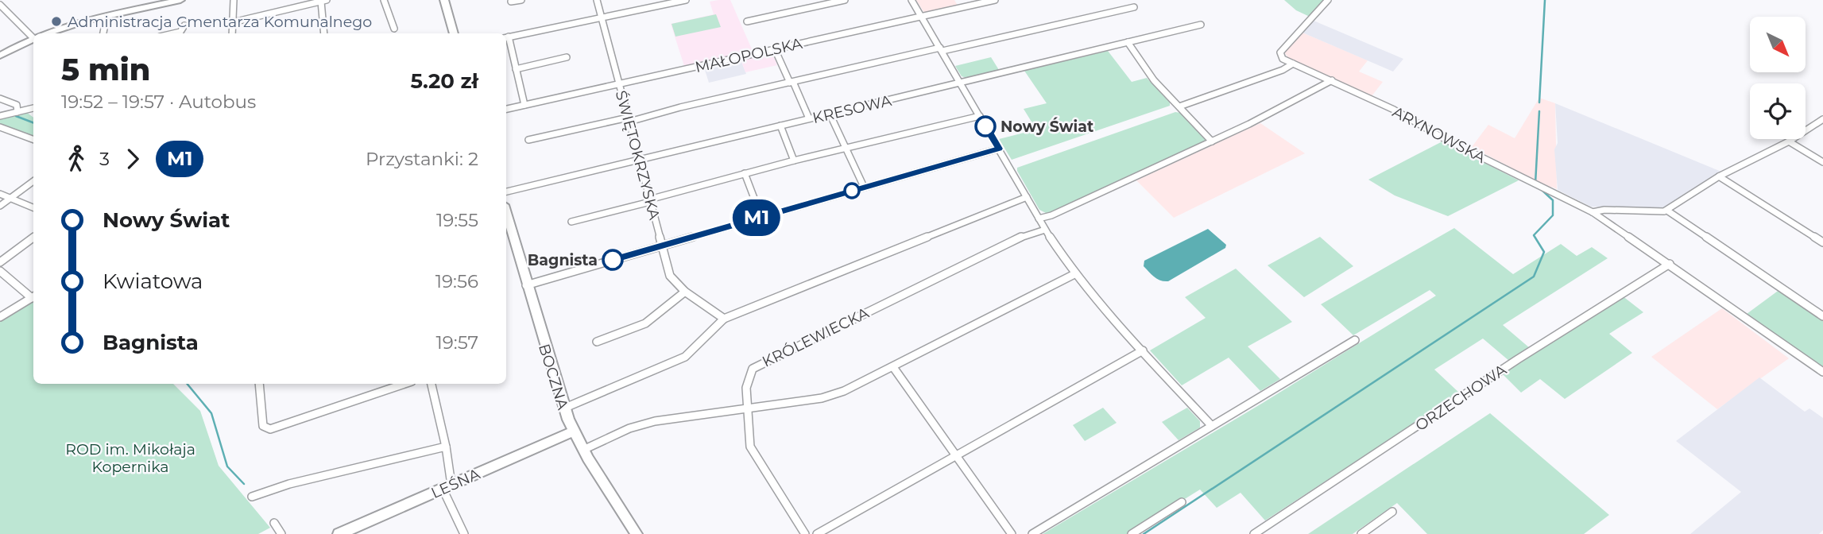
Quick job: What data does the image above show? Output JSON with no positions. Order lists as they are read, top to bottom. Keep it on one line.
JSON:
{"streets":{"street":["MAŁOPOLSKA","KRESOWA","ARYNOWSKA","ŚWIĘTOKRZYSKA","KRÓLEWIECKA","BOCZNA","ORZECHOWA","LEŚNA"]},"crossings":[["MAŁOPOLSKA","ŚWIĘTOKRZYSKA"],["KRESOWA","ŚWIĘTOKRZYSKA"],["ARYNOWSKA","ORZECHOWA"],["BOCZNA","LEŚNA"]],"parks":["ROD im. Mikołaja Kopernika"],"places":["Administracja Cmentarza Komunalnego","Nowy Świat","Bagnista"],"lines":["bus line M1"],"north":"bottom right","page":{"on_map":"M1","heading":["5 min","19:52 – 19:57 · Autobus","5.20 zł"],"legs":["3","M1","Przystanki: 2"],"list":[{"name":"Nowy Świat","value":"19:55"},{"name":"Kwiatowa","value":"19:56"},{"name":"Bagnista","value":"19:57"}]}}
